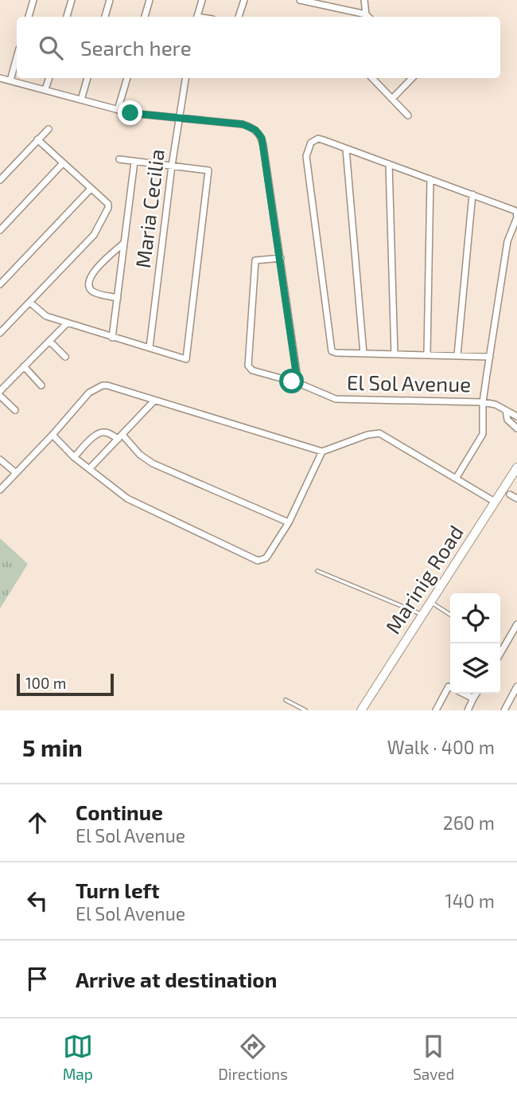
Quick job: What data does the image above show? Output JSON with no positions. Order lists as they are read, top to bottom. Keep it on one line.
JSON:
{"streets":{"street":["Maria Cecilia","El Sol Avenue","Marinig Road"]},"scale_bar":"100 m","page":{"search":"Search here","scale":"100 m","heading":["5 min","Walk · 400 m"],"list":[["Continue","El Sol Avenue","260 m"],["Turn left","El Sol Avenue","140 m"],"Arrive at destination"],"nav":["Map","Directions","Saved"]}}
